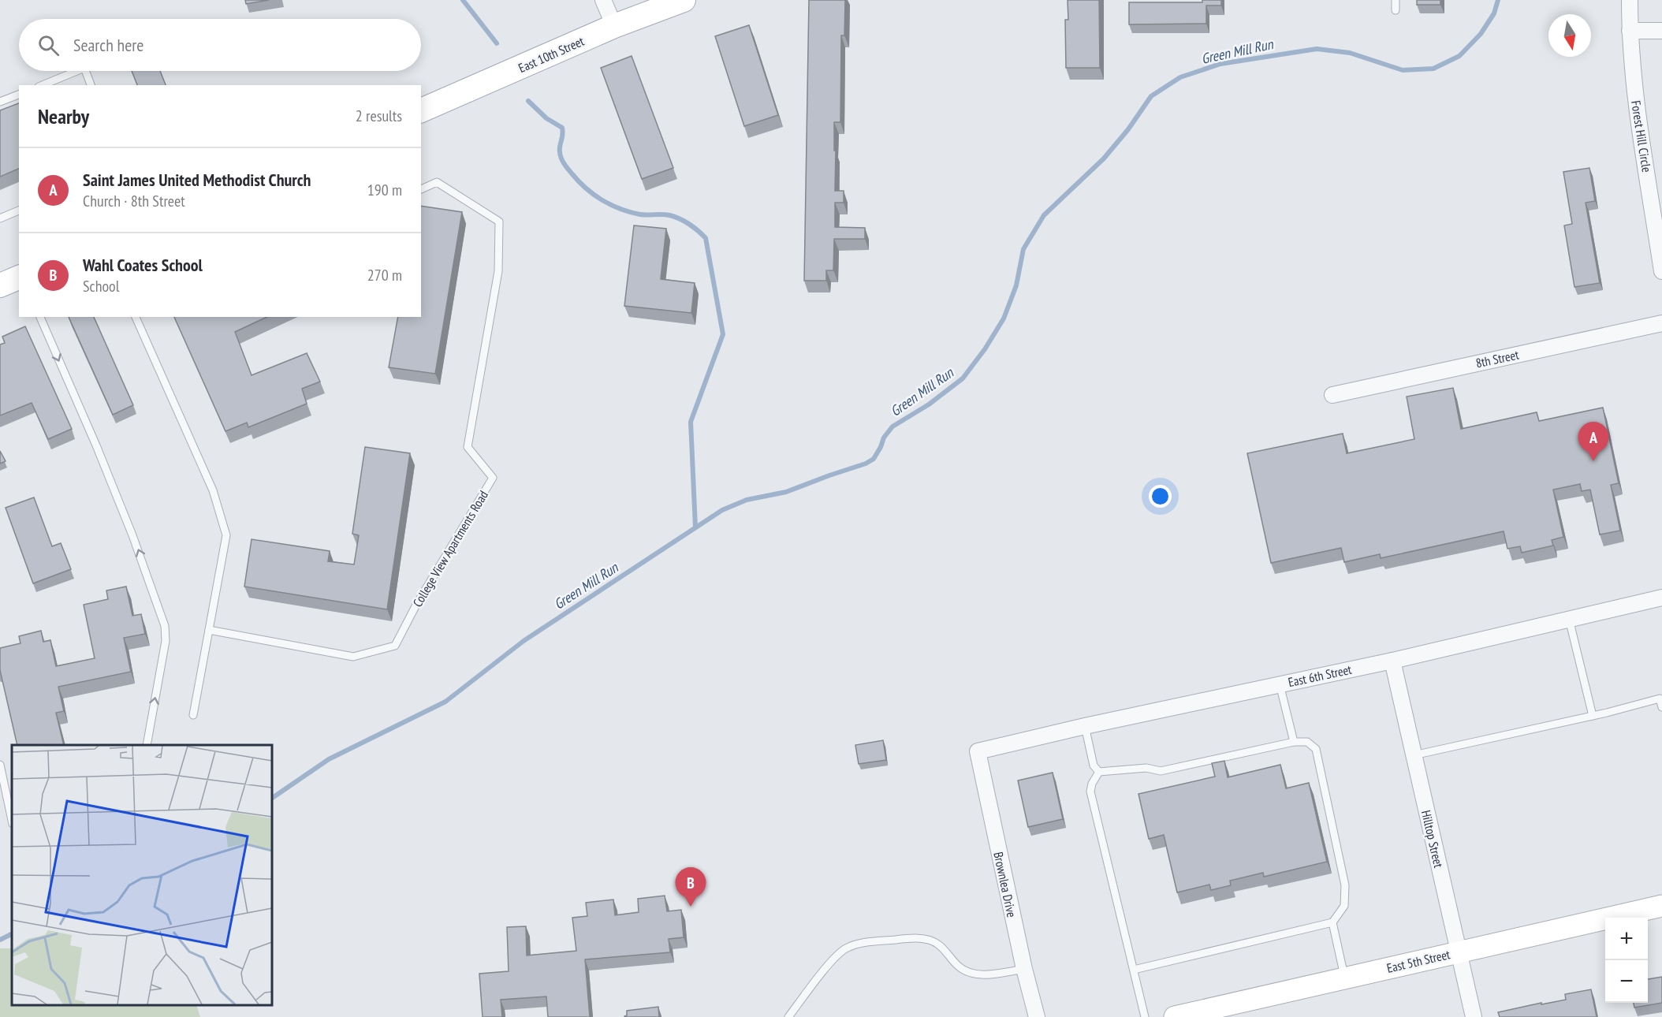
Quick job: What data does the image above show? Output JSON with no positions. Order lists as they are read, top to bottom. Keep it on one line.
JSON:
{"streets":{"main road":["East 10th Street","East 5th Street"],"street":["Forest Hill Circle","8th Street","East 6th Street","Hilltop Street","Brownlea Drive"],"lane":["College View Apartments Road"]},"crossings":[["East 6th Street","Hilltop Street"],["East 6th Street","Brownlea Drive"],["Hilltop Street","East 5th Street"]],"water":["Green Mill Run"],"north":"bottom","page":{"search":"Search here","heading":["Nearby","2 results"],"list":[{"mark":"A","name":"Saint James United Methodist Church","note":"Church · 8th Street","value":"190 m"},{"mark":"B","name":"Wahl Coates School","note":"School","value":"270 m"}],"pins":["A","B"],"map_buttons":["+","−"]}}
